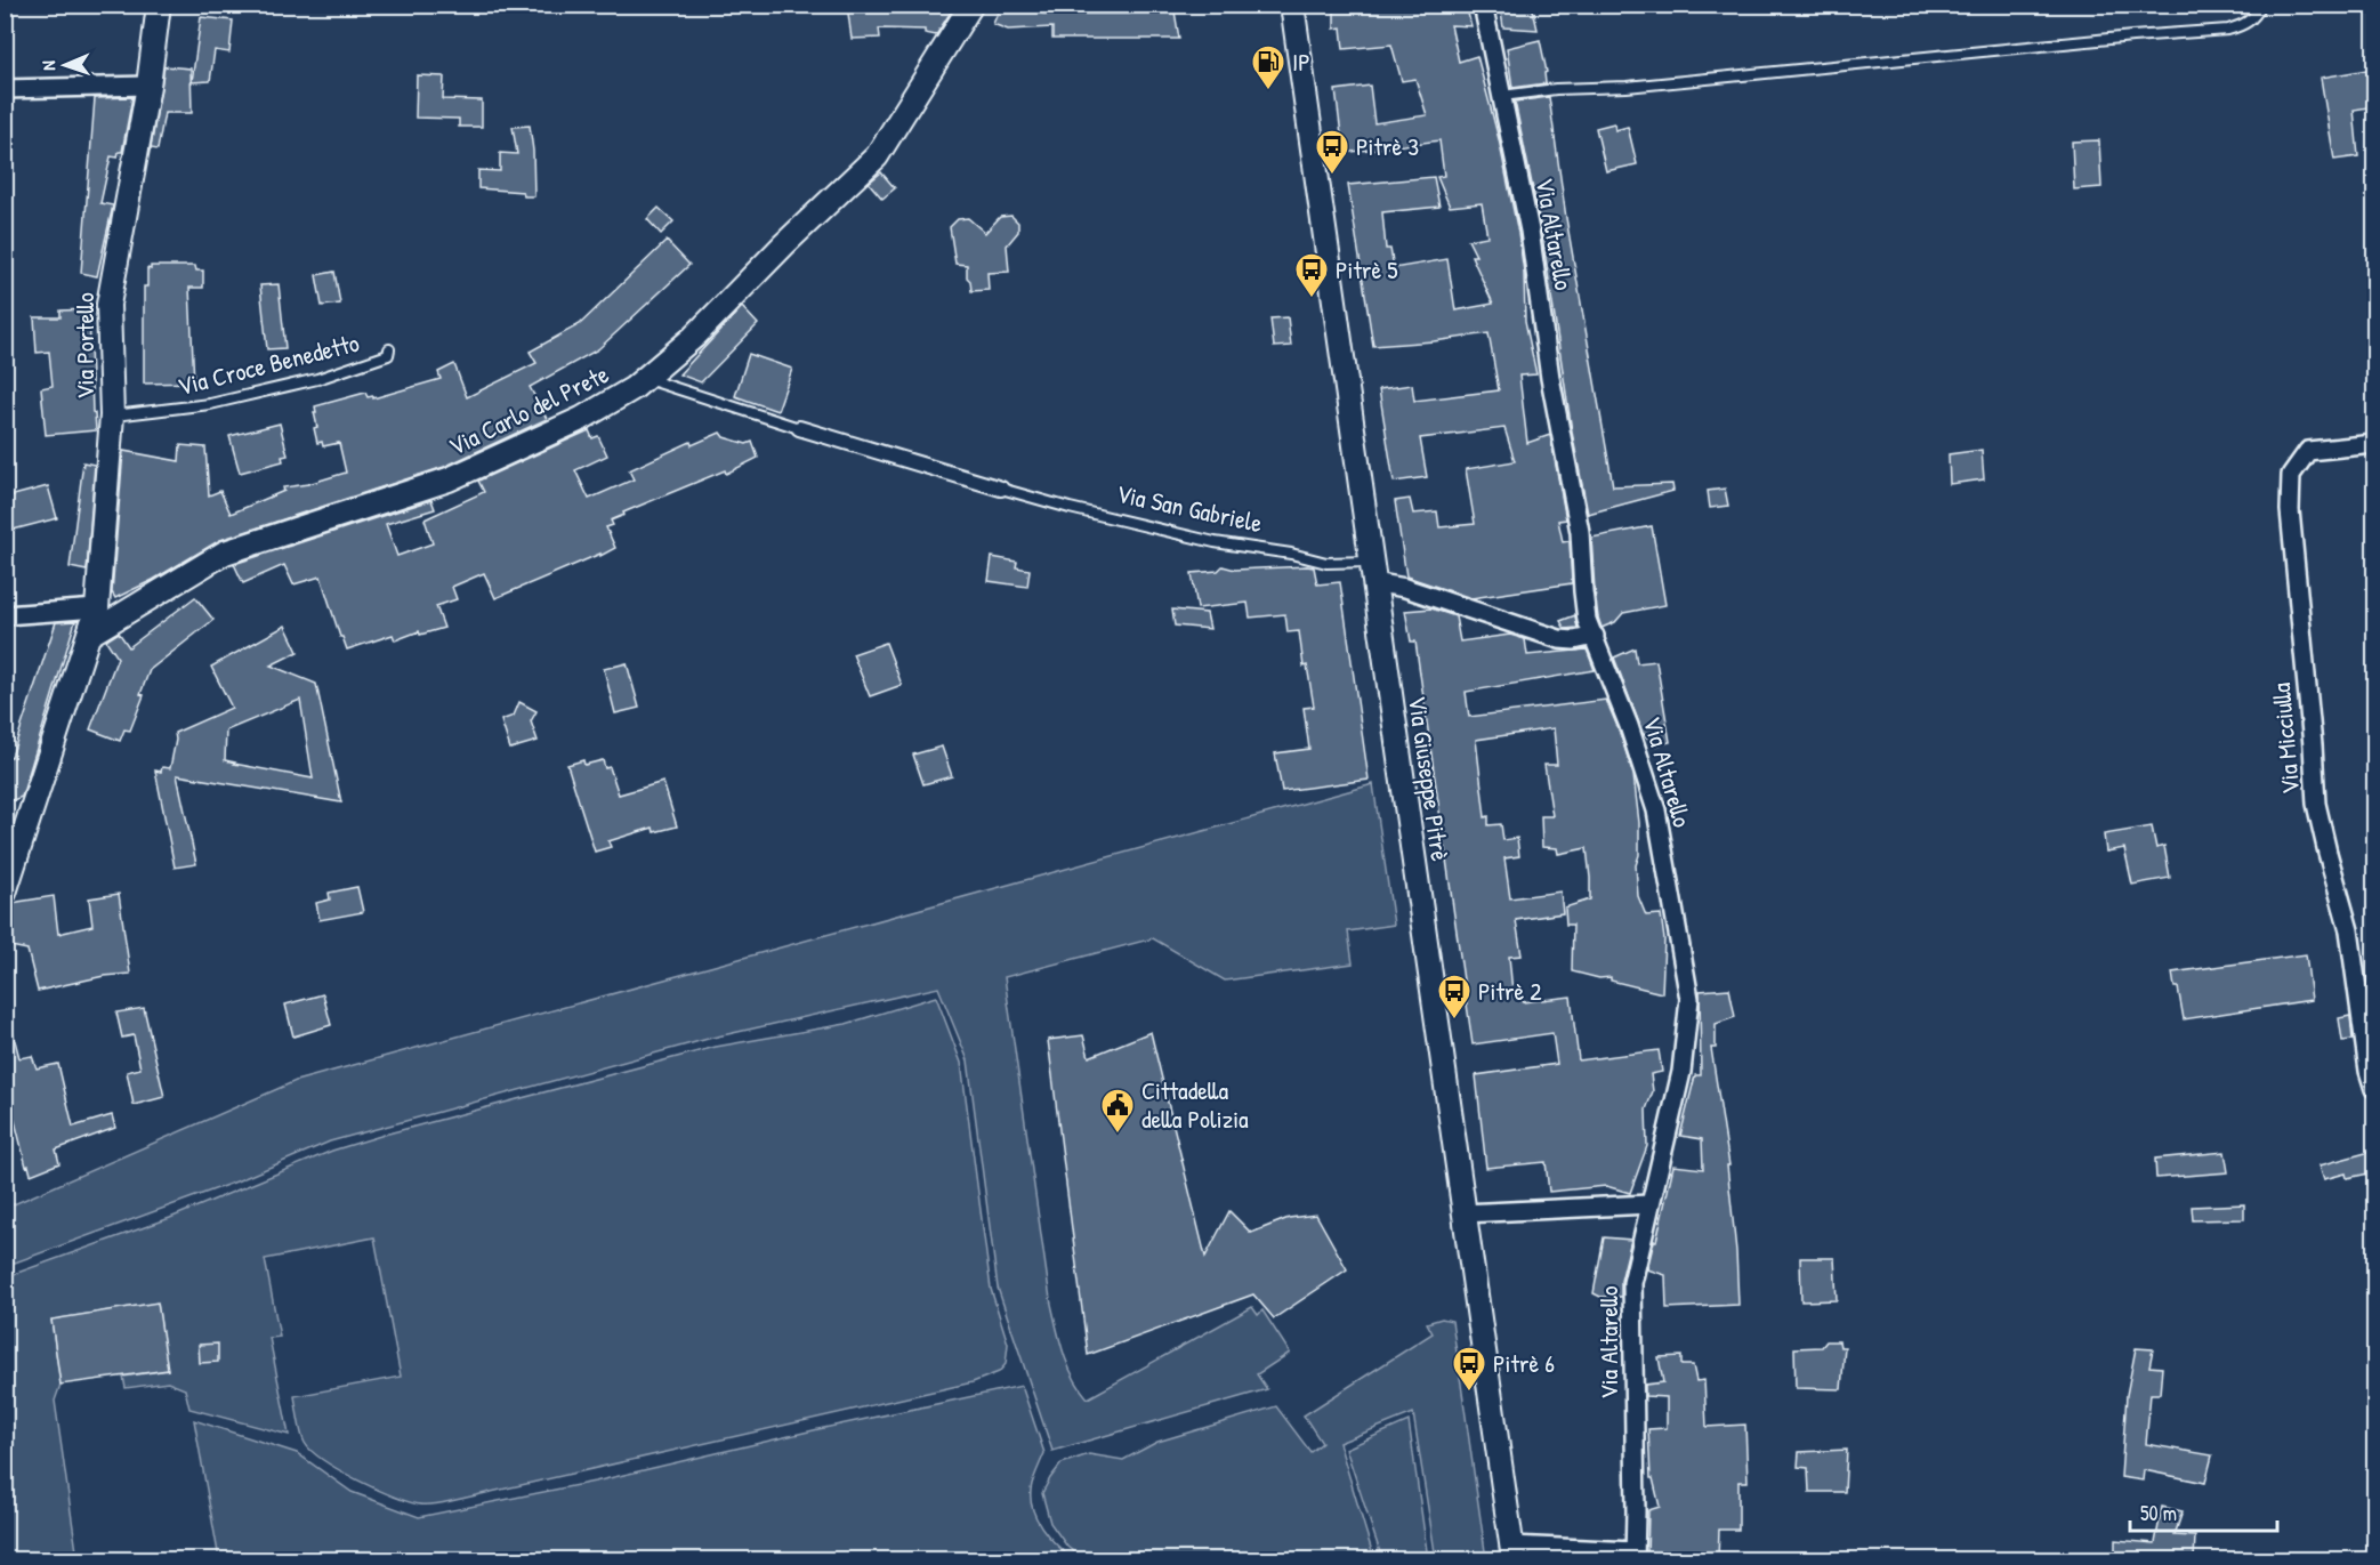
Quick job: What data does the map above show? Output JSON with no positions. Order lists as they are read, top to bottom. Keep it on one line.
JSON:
{"streets":{"street":["Via Altarello","Via Portello","Via Carlo del Prete","Via San Gabriele","Via Micciulla","Via Giuseppe Pitrè"],"lane":["Via Croce Benedetto"]},"crossings":[["Via Altarello","Via San Gabriele"],["Via Portello","Via Croce Benedetto"],["Via Portello","Via Carlo del Prete"],["Via San Gabriele","Via Giuseppe Pitrè"]],"places":{"fuel station":["IP"],"bus stop":["Pitrè 3","Pitrè 5","Pitrè 2","Pitrè 6"],"public building":["Cittadella della Polizia"]},"scale_bar":"50 m","north":"left"}
